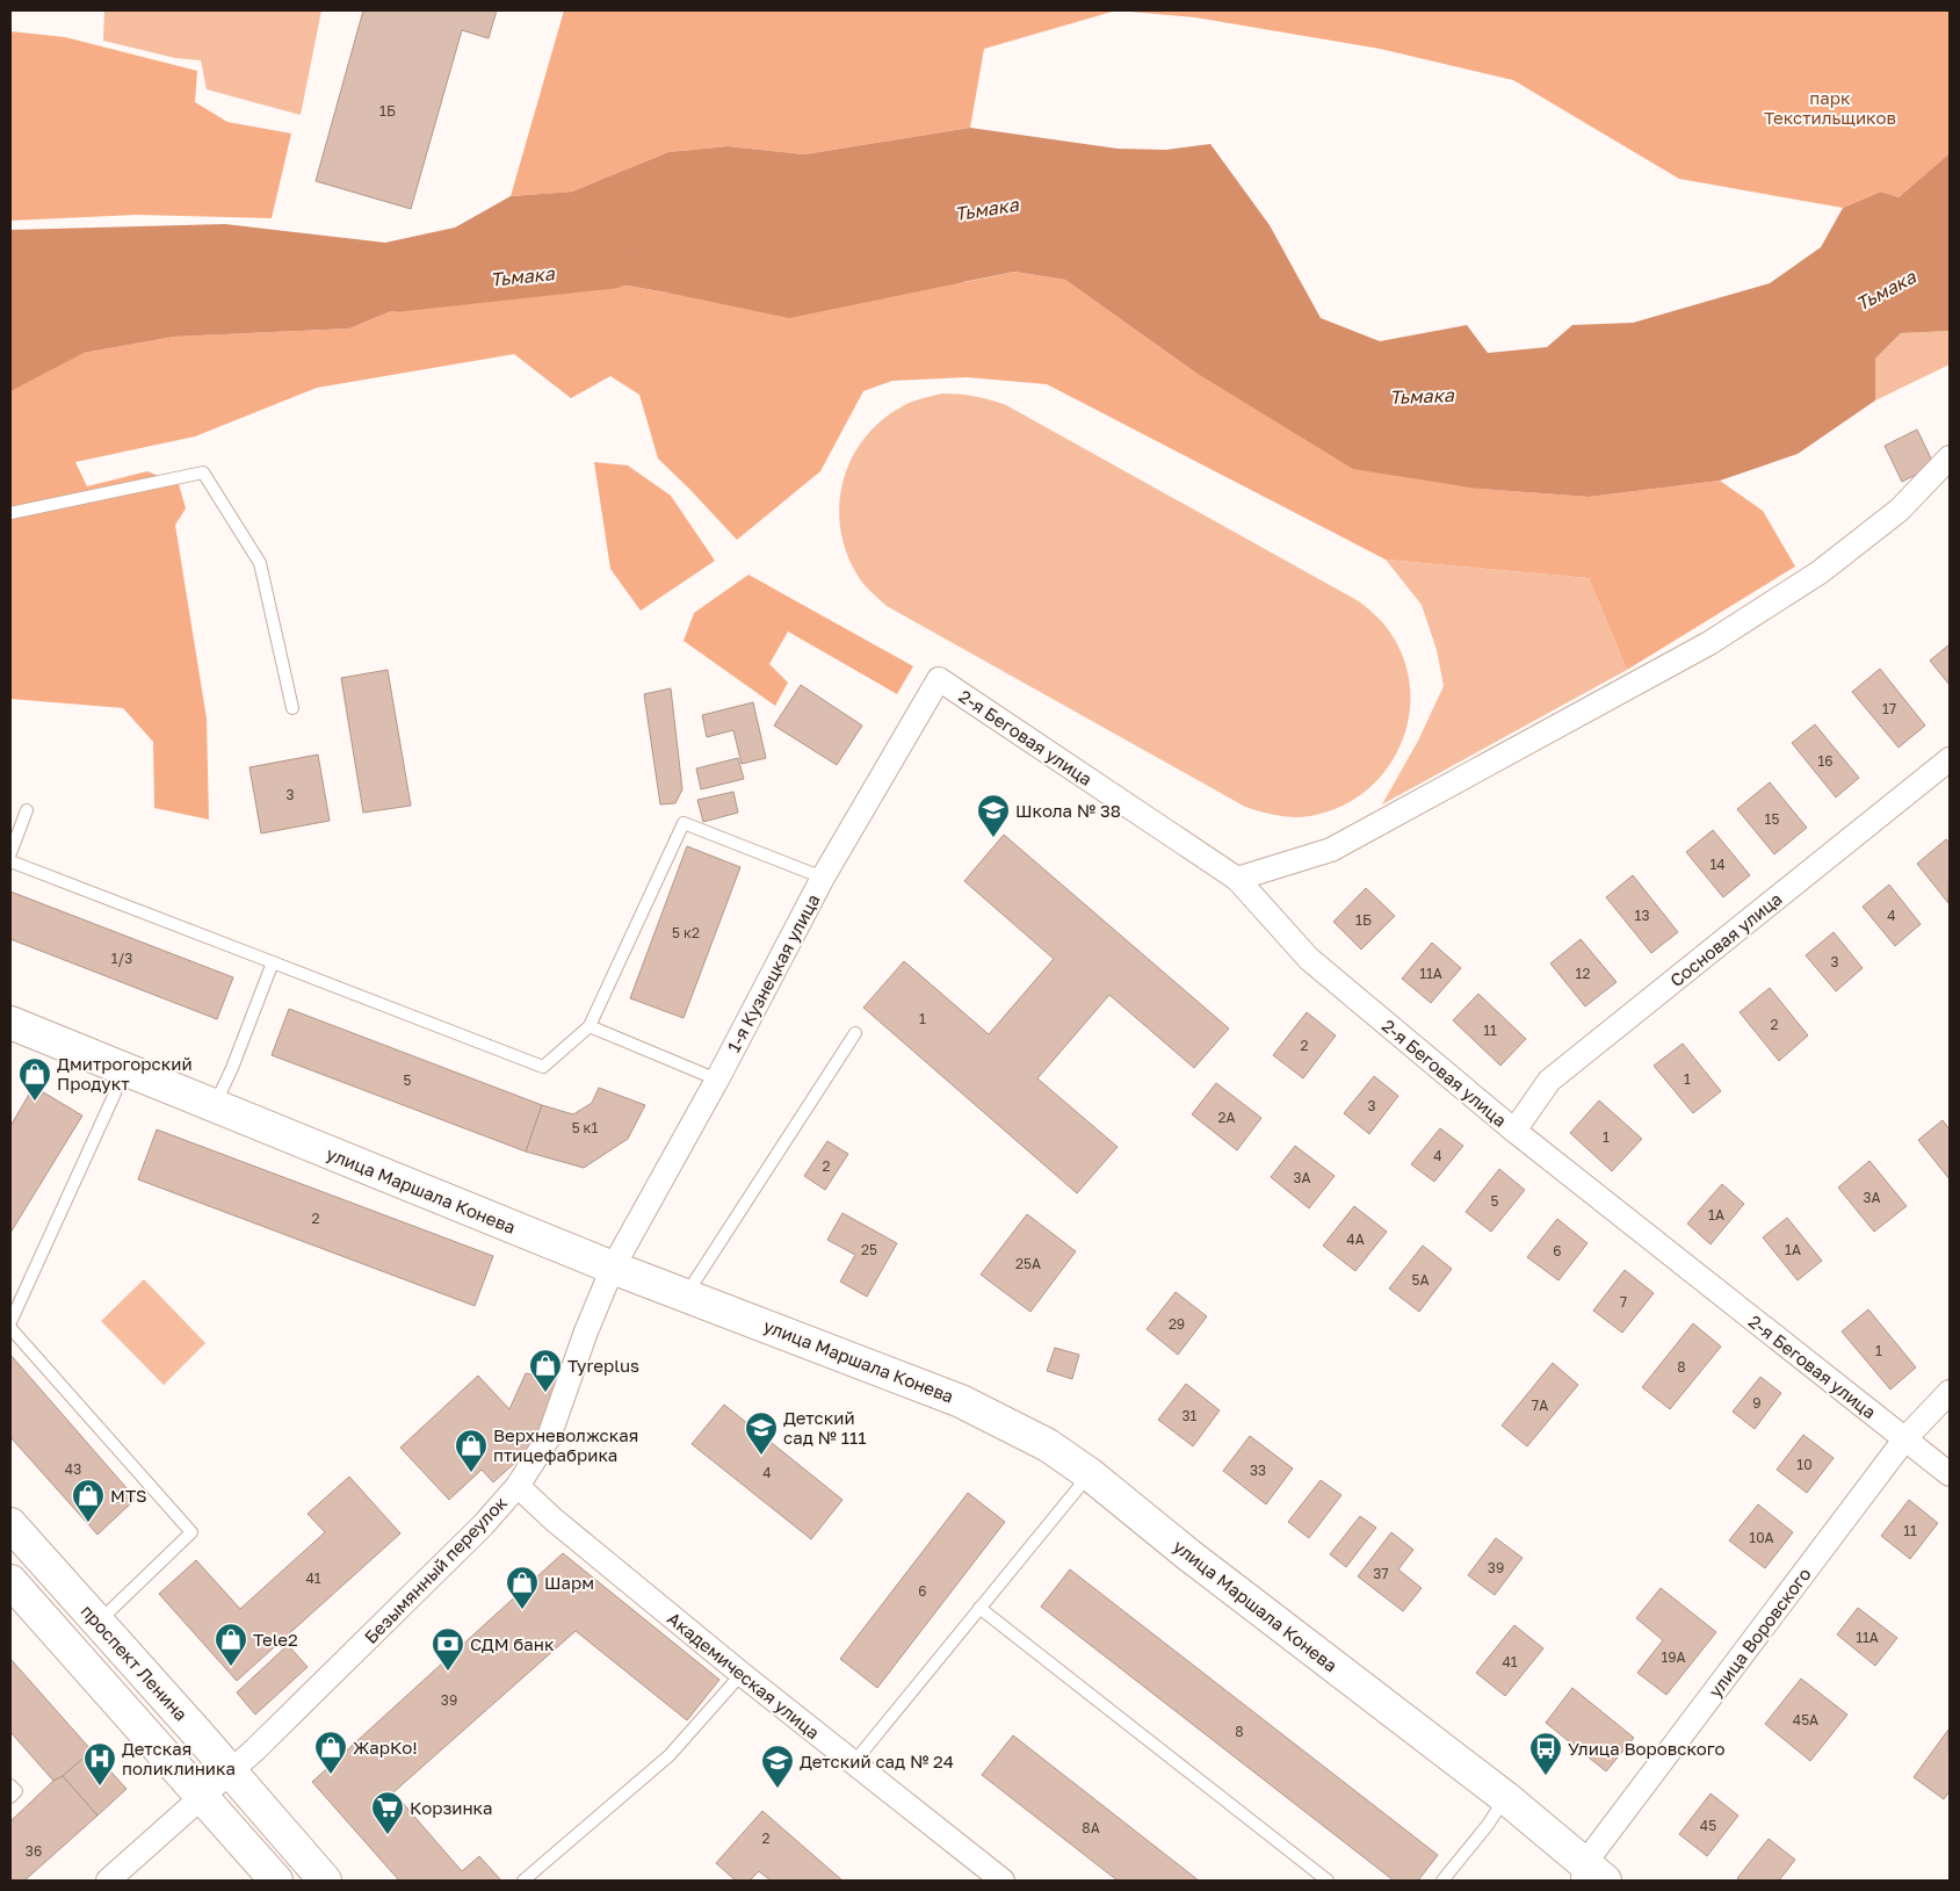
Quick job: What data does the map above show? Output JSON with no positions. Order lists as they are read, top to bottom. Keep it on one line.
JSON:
{"streets":{"main road":["улица Маршала Конева","проспект Ленина"],"street":["2-я Беговая улица","Сосновая улица","1-я Кузнецкая улица","Безымянный переулок","улица Воровского","Академическая улица"]},"crossings":[["2-я Беговая улица","Сосновая улица"],["2-я Беговая улица","1-я Кузнецкая улица"],["2-я Беговая улица","улица Воровского"],["1-я Кузнецкая улица","улица Маршала Конева"],["1-я Кузнецкая улица","Безымянный переулок"],["улица Маршала Конева","Безымянный переулок"],["улица Маршала Конева","улица Воровского"],["Безымянный переулок","проспект Ленина"],["Безымянный переулок","Академическая улица"]],"water":["Тьмака"],"parks":["парк Текстильщиков"],"places":{"school or university":["Школа № 38","Детский сад № 111","Детский сад № 24"],"shop":["Дмитрогорский Продукт","Tyreplus","Верхневолжская птицефабрика","MTS","Шарм","Tele2","ЖарКо!"],"bank":["СДМ банк"],"bus stop":["Улица Воровского"],"hospital":["Детская поликлиника"],"supermarket":["Корзинка"]},"house_numbers":["1Б","17","16","3","15","14","13","4","1Б","5 к2","1/3","3","11А","12","1","2","11","2","1","5","3","2А","5 к1","1","4","2","3А","3А","5","1А","2","4А","25","1А","6","25А","5А","7","29","1","8","9","7А","31","10","43","33","4","11","10А","39","37","41","6","11А","19А","41","39","45А","8","45","8А","2","36"]}
